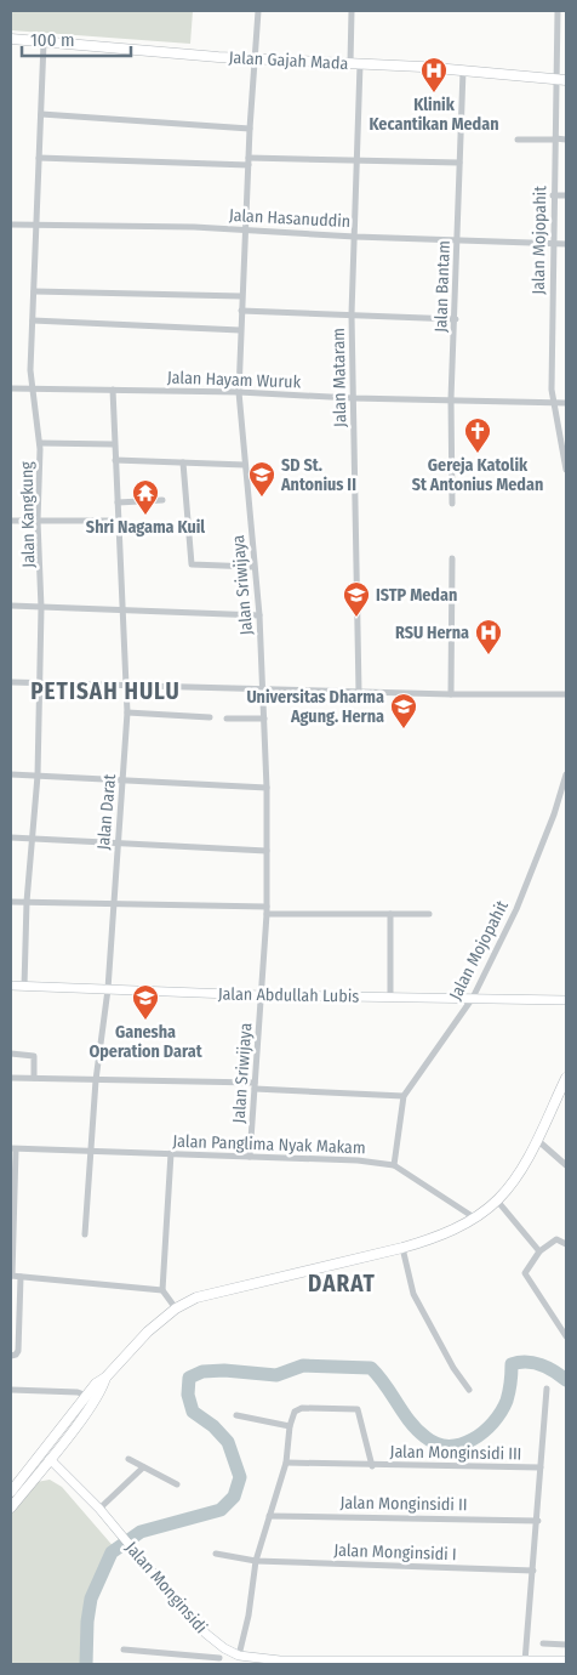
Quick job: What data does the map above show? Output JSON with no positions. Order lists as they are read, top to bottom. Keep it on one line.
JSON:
{"streets":{"main road":["Jalan Gajah Mada","Jalan Abdullah Lubis","Jalan Monginsidi"],"street":["Jalan Hasanuddin","Jalan Mojopahit","Jalan Bantam","Jalan Mataram","Jalan Hayam Wuruk","Jalan Kangkung","Jalan Sriwijaya","Jalan Darat","Jalan Panglima Nyak Makam","Jalan Monginsidi III","Jalan Monginsidi II","Jalan Monginsidi I"]},"crossings":[["Jalan Gajah Mada","Jalan Mojopahit"],["Jalan Gajah Mada","Jalan Bantam"],["Jalan Gajah Mada","Jalan Mataram"],["Jalan Gajah Mada","Jalan Kangkung"],["Jalan Gajah Mada","Jalan Sriwijaya"],["Jalan Hasanuddin","Jalan Mojopahit"],["Jalan Hasanuddin","Jalan Bantam"],["Jalan Hasanuddin","Jalan Mataram"],["Jalan Hasanuddin","Jalan Kangkung"],["Jalan Hasanuddin","Jalan Sriwijaya"],["Jalan Mojopahit","Jalan Hayam Wuruk"],["Jalan Mojopahit","Jalan Abdullah Lubis"],["Jalan Mojopahit","Jalan Panglima Nyak Makam"],["Jalan Bantam","Jalan Hayam Wuruk"],["Jalan Mataram","Jalan Hayam Wuruk"],["Jalan Hayam Wuruk","Jalan Kangkung"],["Jalan Hayam Wuruk","Jalan Sriwijaya"],["Jalan Hayam Wuruk","Jalan Darat"],["Jalan Kangkung","Jalan Abdullah Lubis"],["Jalan Sriwijaya","Jalan Abdullah Lubis"],["Jalan Sriwijaya","Jalan Panglima Nyak Makam"],["Jalan Darat","Jalan Abdullah Lubis"],["Jalan Darat","Jalan Panglima Nyak Makam"],["Jalan Monginsidi III","Jalan Monginsidi II"],["Jalan Monginsidi III","Jalan Monginsidi I"],["Jalan Monginsidi III","Jalan Monginsidi"]],"districts":["PETISAH HULU","DARAT"],"places":{"hospital":["Klinik Kecantikan Medan","RSU Herna"],"church":["Gereja Katolik St Antonius Medan"],"school or university":["SD St. Antonius II","ISTP Medan","Universitas Dharma Agung. Herna","Ganesha Operation Darat"],"temple":["Shri Nagama Kuil"]},"scale_bar":"100 m"}
